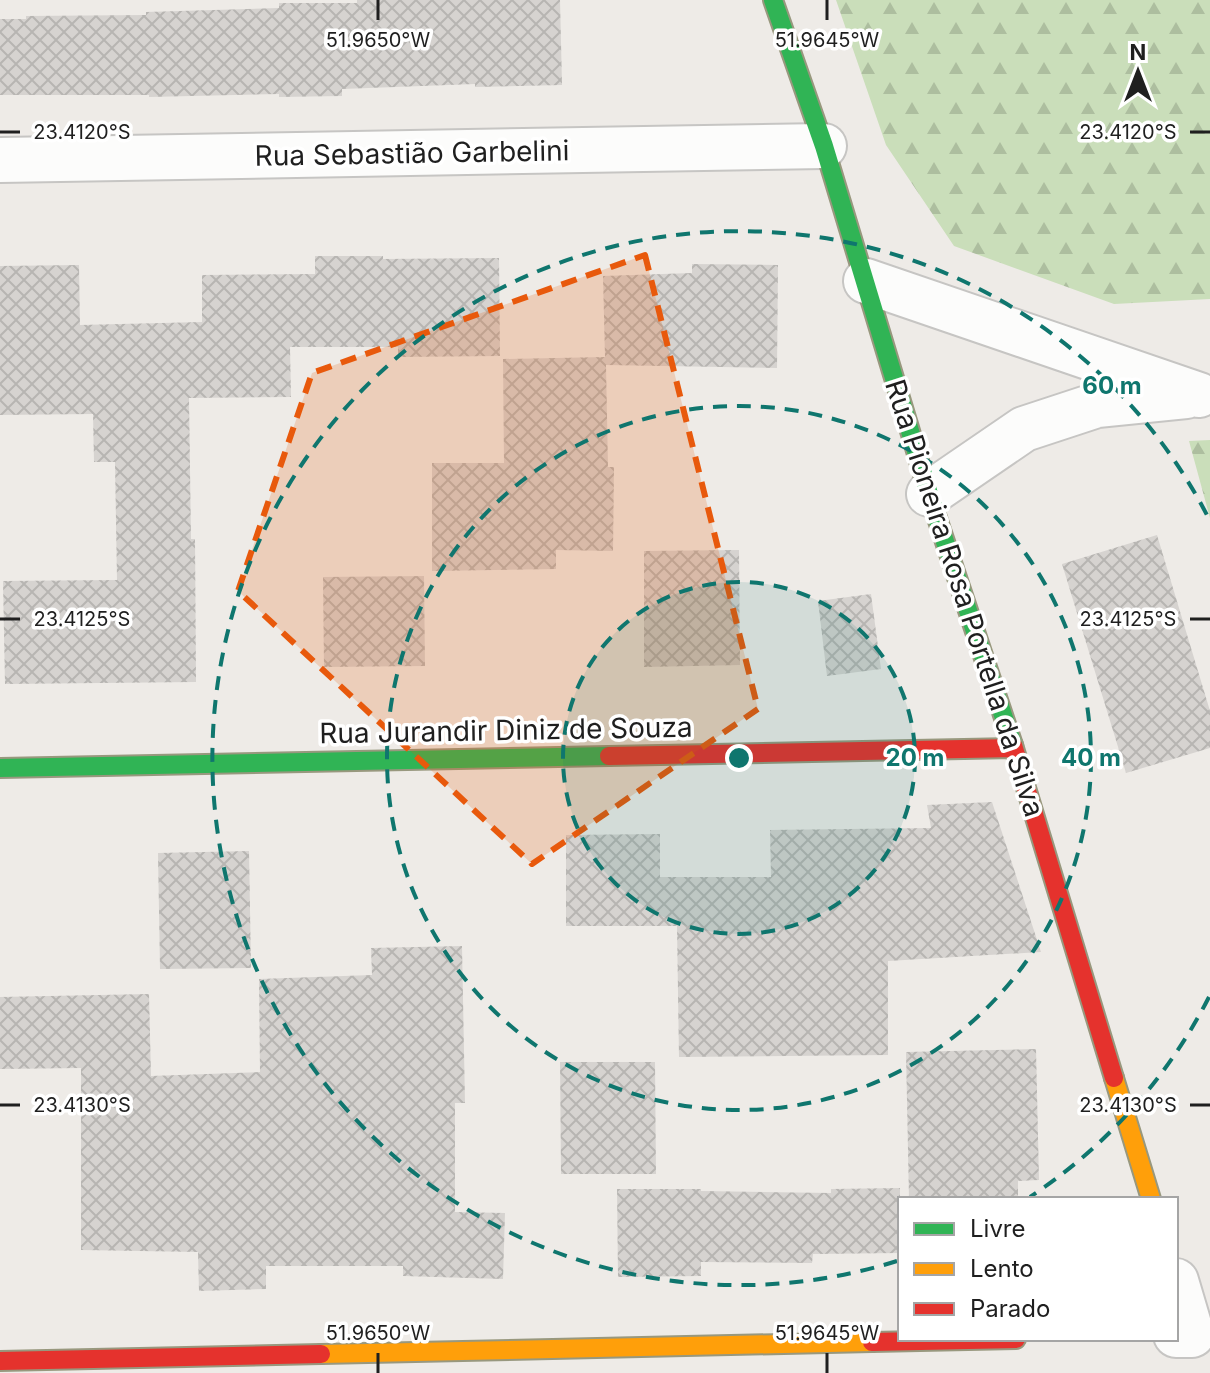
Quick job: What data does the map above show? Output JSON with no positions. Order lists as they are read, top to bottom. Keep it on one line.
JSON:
{"streets":{"street":["Rua Sebastião Garbelini","Rua Pioneira Rosa Portella da Silva","Rua Jurandir Diniz de Souza"]},"crossings":[["Rua Sebastião Garbelini","Rua Pioneira Rosa Portella da Silva"],["Rua Pioneira Rosa Portella da Silva","Rua Jurandir Diniz de Souza"]],"legend":["Livre","Lento","Parado"],"north":"top","coordinates":["51.9650°W","51.9645°W","23.4120°S","23.4125°S","23.4130°S"],"rings":["60 m","20 m","40 m"]}
